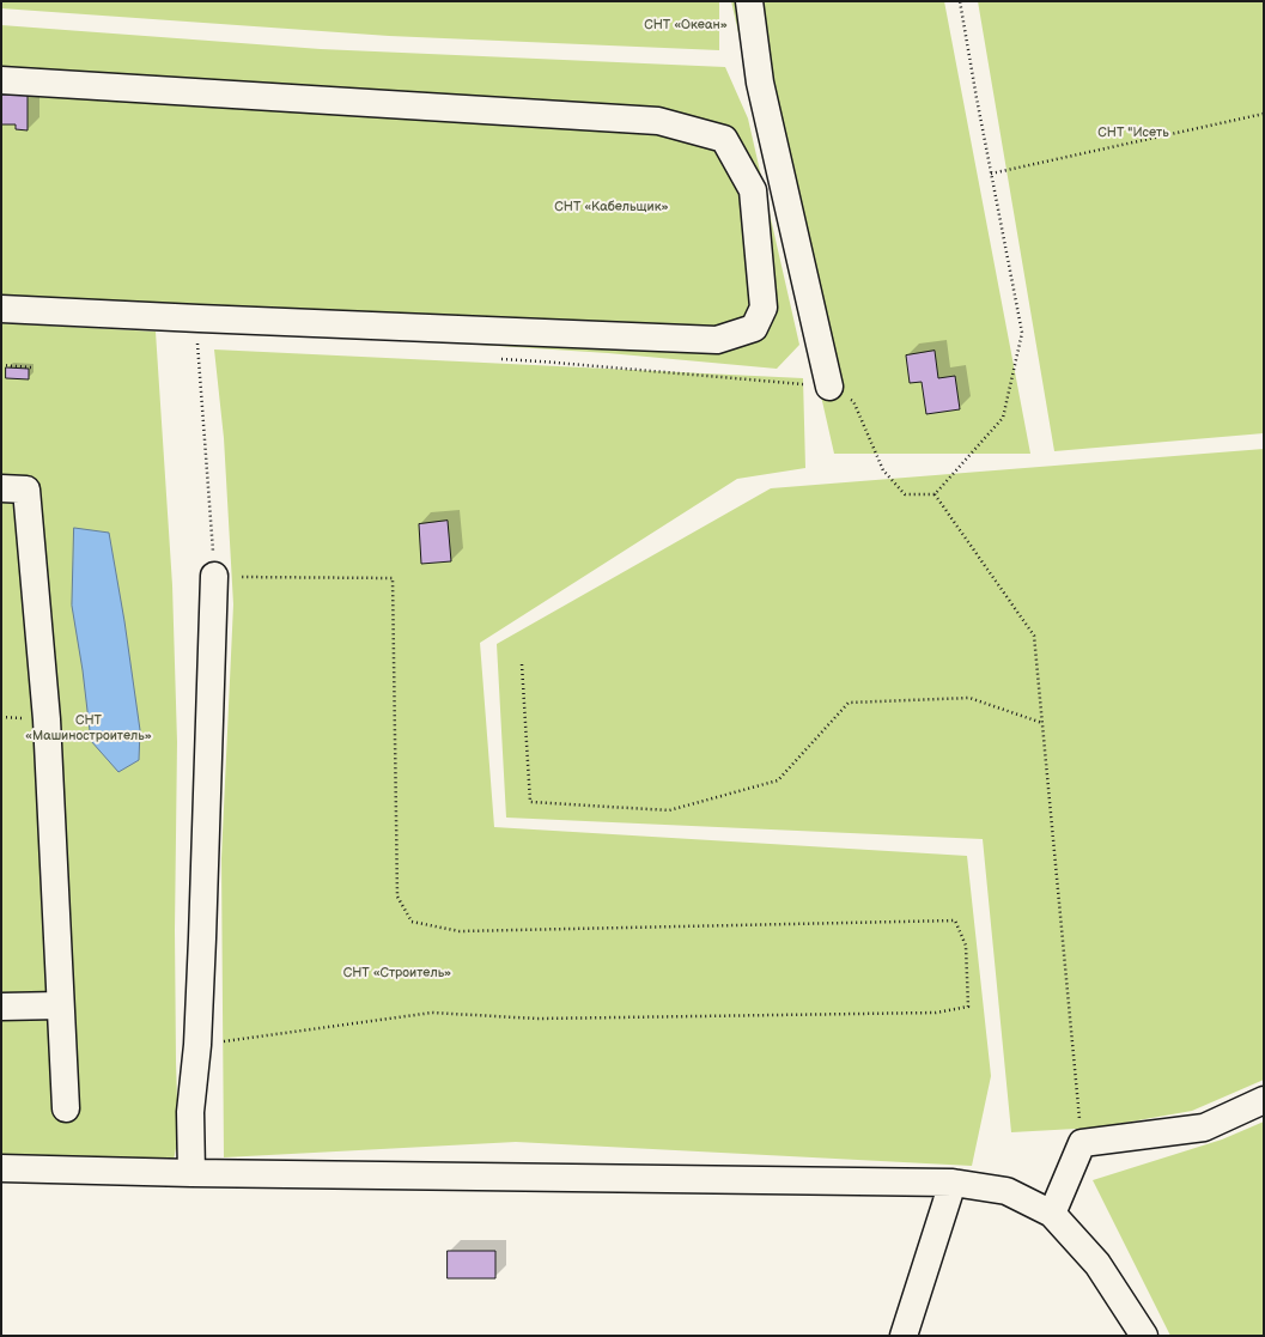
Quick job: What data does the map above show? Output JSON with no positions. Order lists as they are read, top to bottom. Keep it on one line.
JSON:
{"parks":["СНТ «Океан»","СНТ \"Исеть","СНТ «Кабельщик»","СНТ «Машиностроитель»","СНТ «Строитель»"]}
